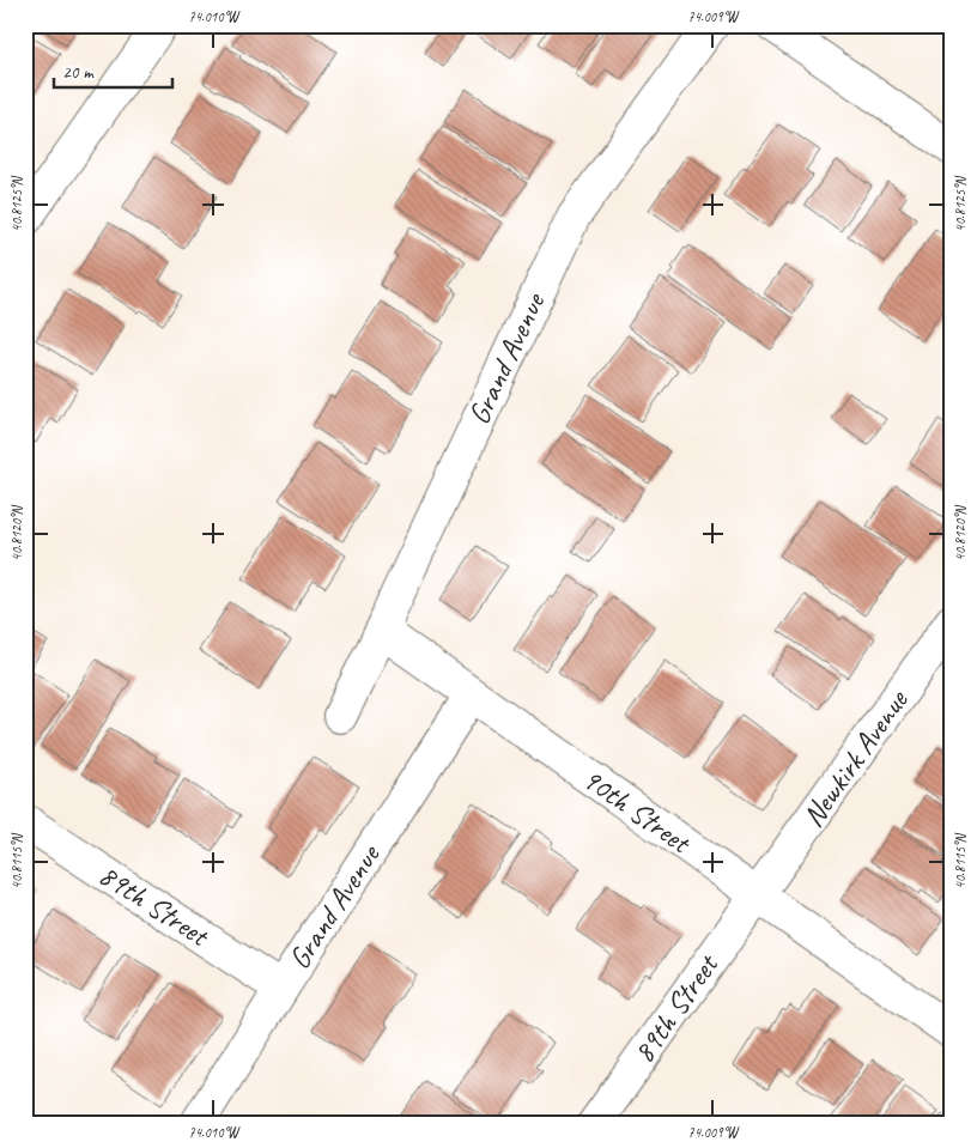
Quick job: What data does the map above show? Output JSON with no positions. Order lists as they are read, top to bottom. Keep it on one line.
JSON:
{"streets":{"street":["Grand Avenue","Newkirk Avenue","90th Street","89th Street"]},"crossings":[["Grand Avenue","90th Street"],["Grand Avenue","89th Street"],["Newkirk Avenue","90th Street"],["Newkirk Avenue","89th Street"],["90th Street","89th Street"]],"scale_bar":"20 m","coordinates":["74.010°W","74.009°W","40.8125°N","40.8120°N","40.8115°N"]}
